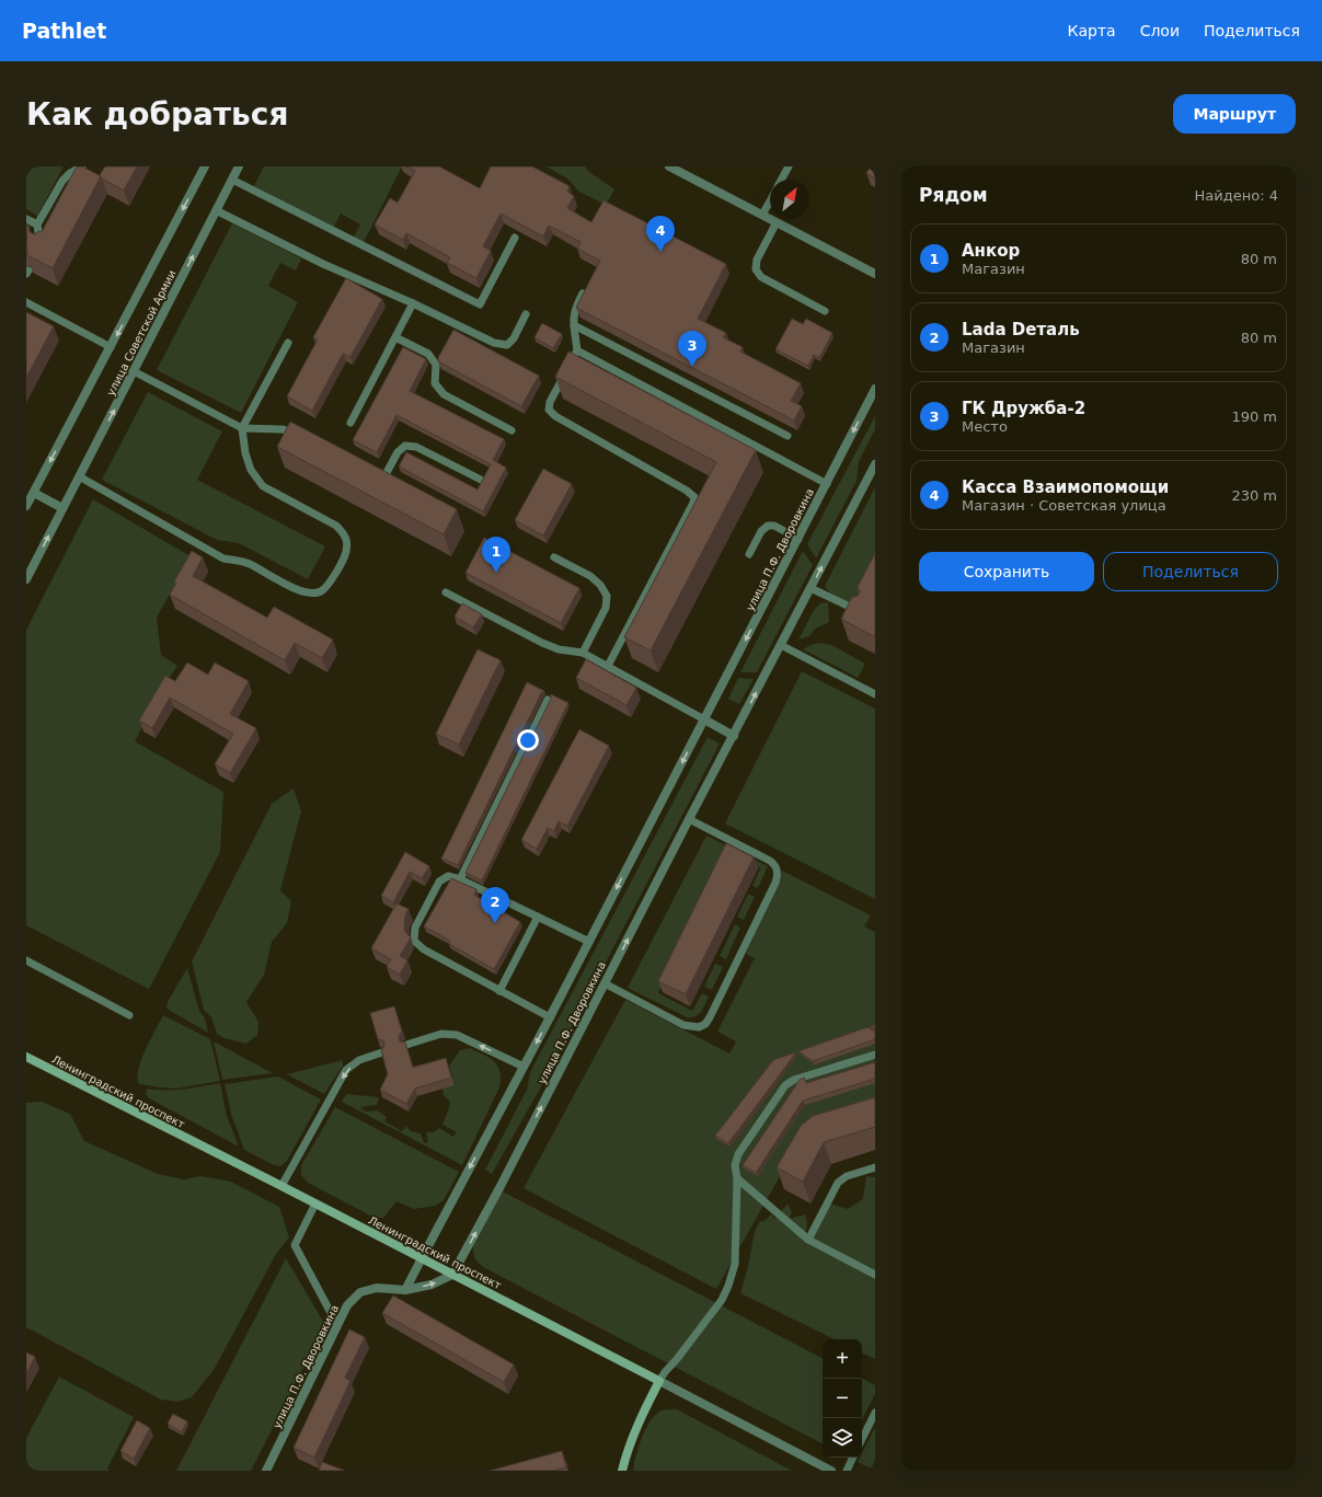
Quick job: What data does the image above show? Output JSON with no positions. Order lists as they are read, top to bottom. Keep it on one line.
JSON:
{"streets":{"main road":["Ленинградский проспект"],"street":["улица Советской Армии","улица П.Ф. Дворовкина"]},"crossings":[["улица П.Ф. Дворовкина","Ленинградский проспект"]],"north":"top right","page":{"header":"Pathlet","nav":["Карта","Слои","Поделиться"],"buttons":["Маршрут",["Сохранить","Поделиться"]],"title":"Как добраться","heading":["Рядом","Найдено: 4"],"pins":["4","3","1","2"],"list":[{"mark":"1","name":"Анкор","note":"Магазин","value":"80 m"},{"mark":"2","name":"Lada Dеталь","note":"Магазин","value":"80 m"},{"mark":"3","name":"ГК Дружба-2","note":"Место","value":"190 m"},{"mark":"4","name":"Касса Взаимопомощи","note":"Магазин · Советская улица","value":"230 m"}],"map_buttons":["+","−"]}}
